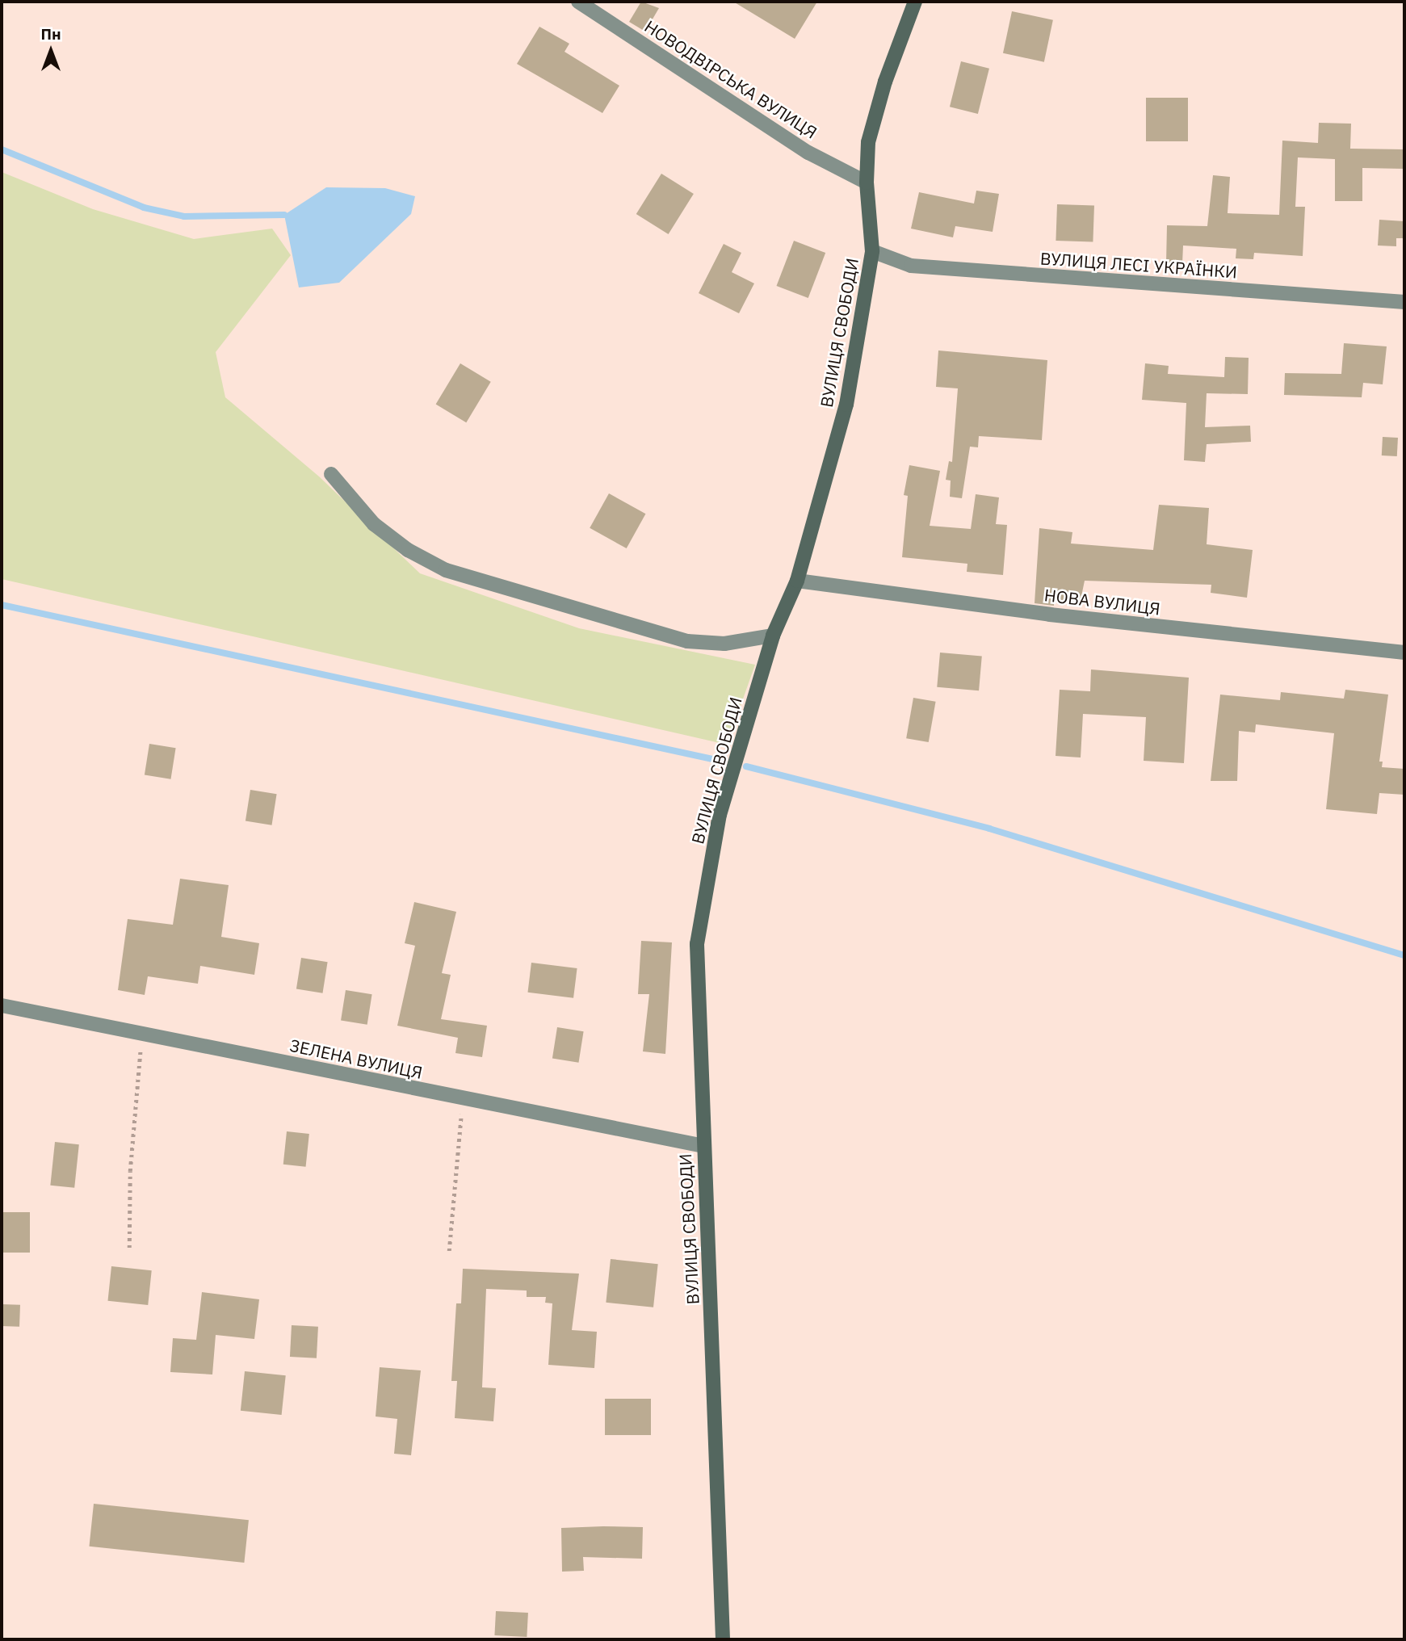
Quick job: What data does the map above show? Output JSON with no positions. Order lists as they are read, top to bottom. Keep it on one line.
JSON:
{"streets":{"main road":["ВУЛИЦЯ СВОБОДИ"],"street":["НОВОДВІРСЬКА ВУЛИЦЯ","ВУЛИЦЯ ЛЕСІ УКРАЇНКИ","НОВА ВУЛИЦЯ","ЗЕЛЕНА ВУЛИЦЯ"]},"crossings":[["НОВОДВІРСЬКА ВУЛИЦЯ","ВУЛИЦЯ СВОБОДИ"],["ВУЛИЦЯ ЛЕСІ УКРАЇНКИ","ВУЛИЦЯ СВОБОДИ"],["ВУЛИЦЯ СВОБОДИ","НОВА ВУЛИЦЯ"],["ВУЛИЦЯ СВОБОДИ","ЗЕЛЕНА ВУЛИЦЯ"]],"north":"top"}
